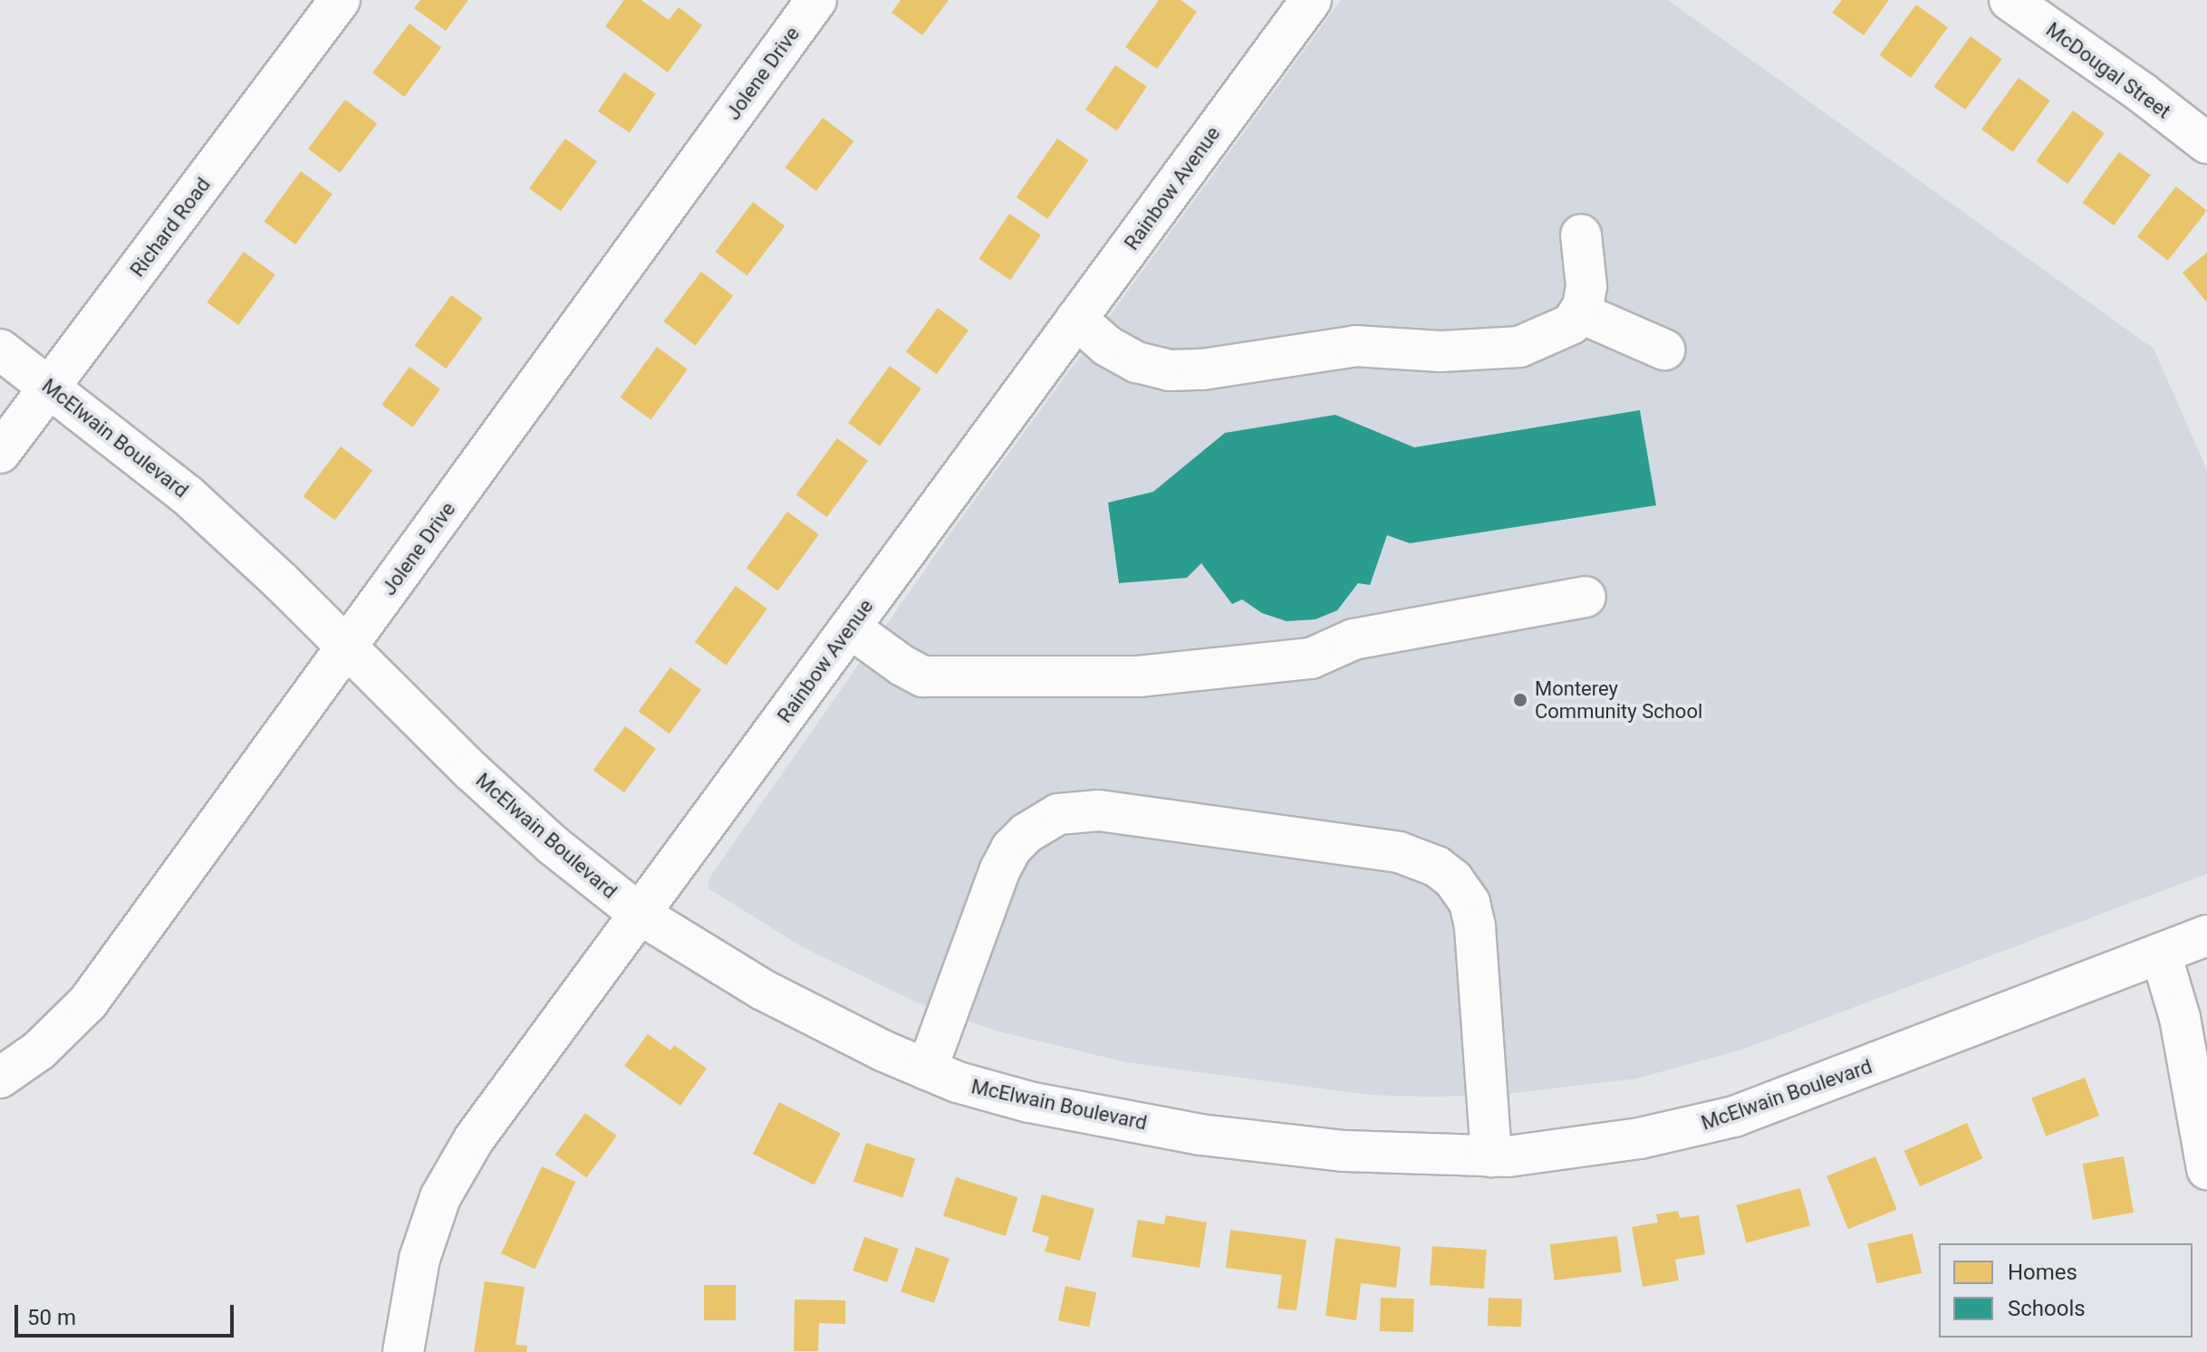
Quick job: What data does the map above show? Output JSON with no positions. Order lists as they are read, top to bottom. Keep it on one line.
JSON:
{"streets":{"street":["McDougal Street","Jolene Drive","Rainbow Avenue","Richard Road","McElwain Boulevard"]},"crossings":[["Jolene Drive","McElwain Boulevard"],["Rainbow Avenue","McElwain Boulevard"],["Richard Road","McElwain Boulevard"]],"places":["Monterey Community School"],"legend":["Homes","Schools"],"scale_bar":"50 m"}
